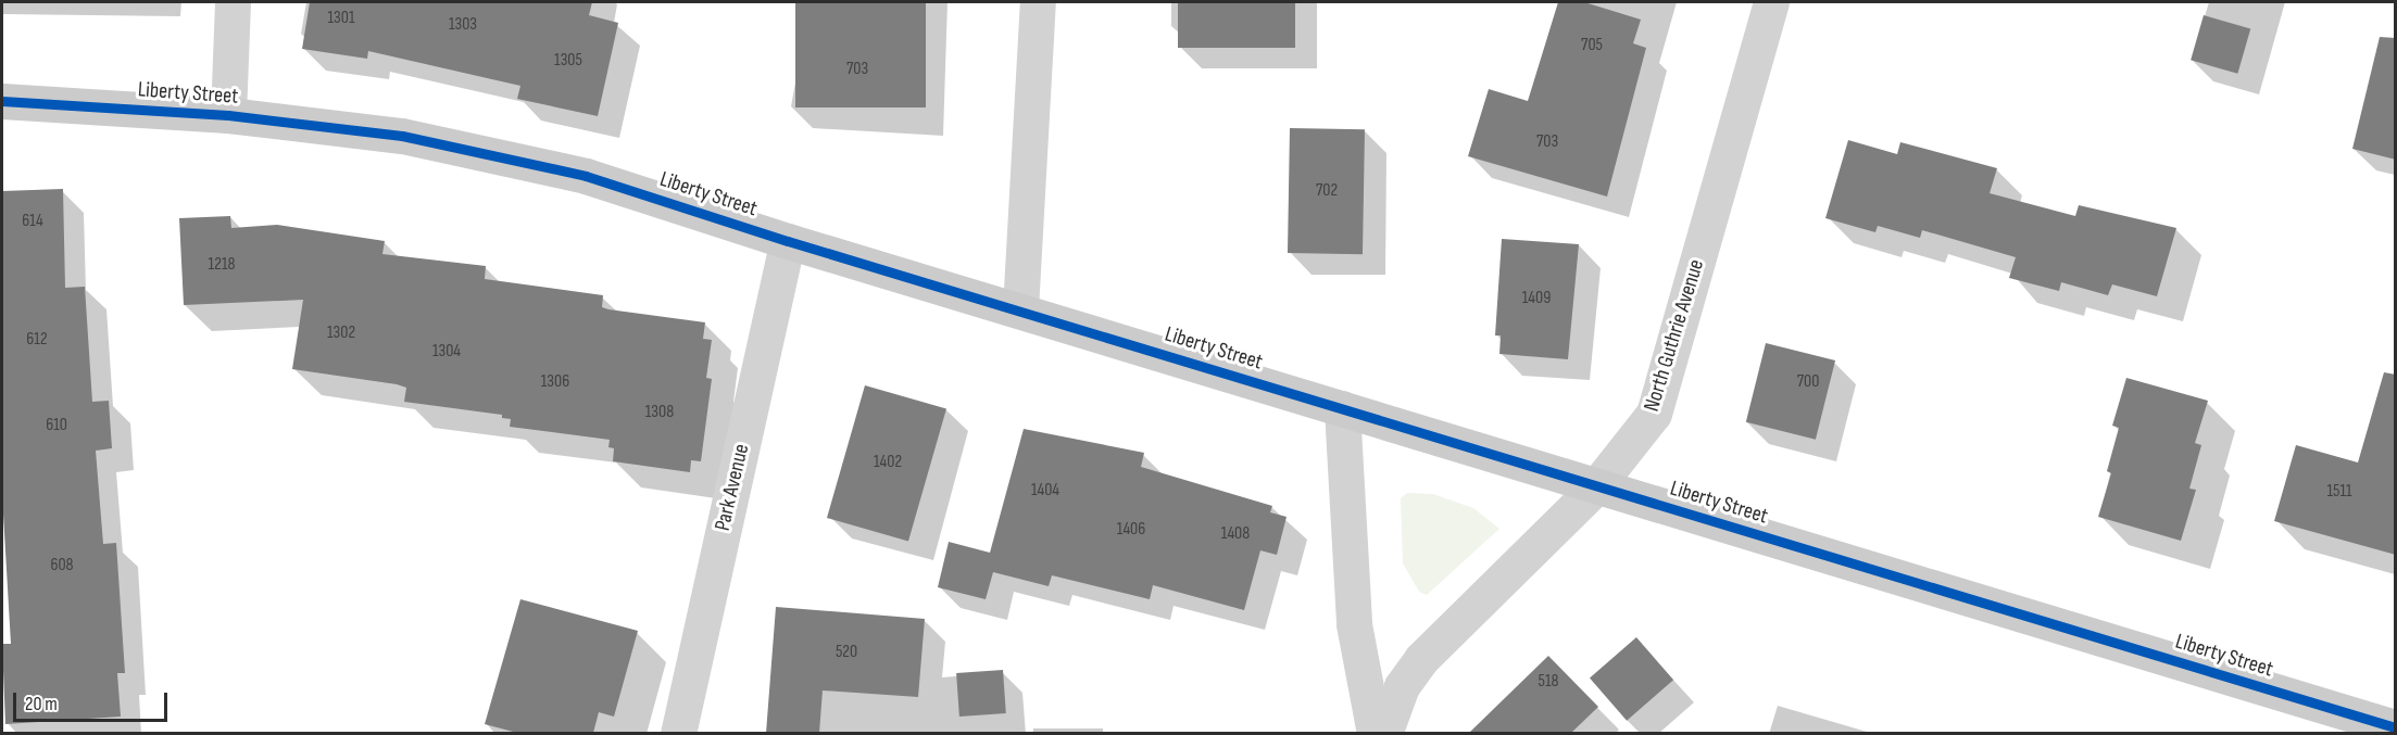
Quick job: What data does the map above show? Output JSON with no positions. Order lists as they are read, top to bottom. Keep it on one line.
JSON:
{"streets":{"street":["Liberty Street","North Guthrie Avenue","Park Avenue"]},"crossings":[["Liberty Street","North Guthrie Avenue"],["Liberty Street","Park Avenue"]],"house_numbers":["1301","1303","705","1305","703","703","702","614","1218","1409","1302","612","1304","1306","700","1308","610","1402","1404","1511","1406","1408","608","520","518"],"scale_bar":"20 m"}
